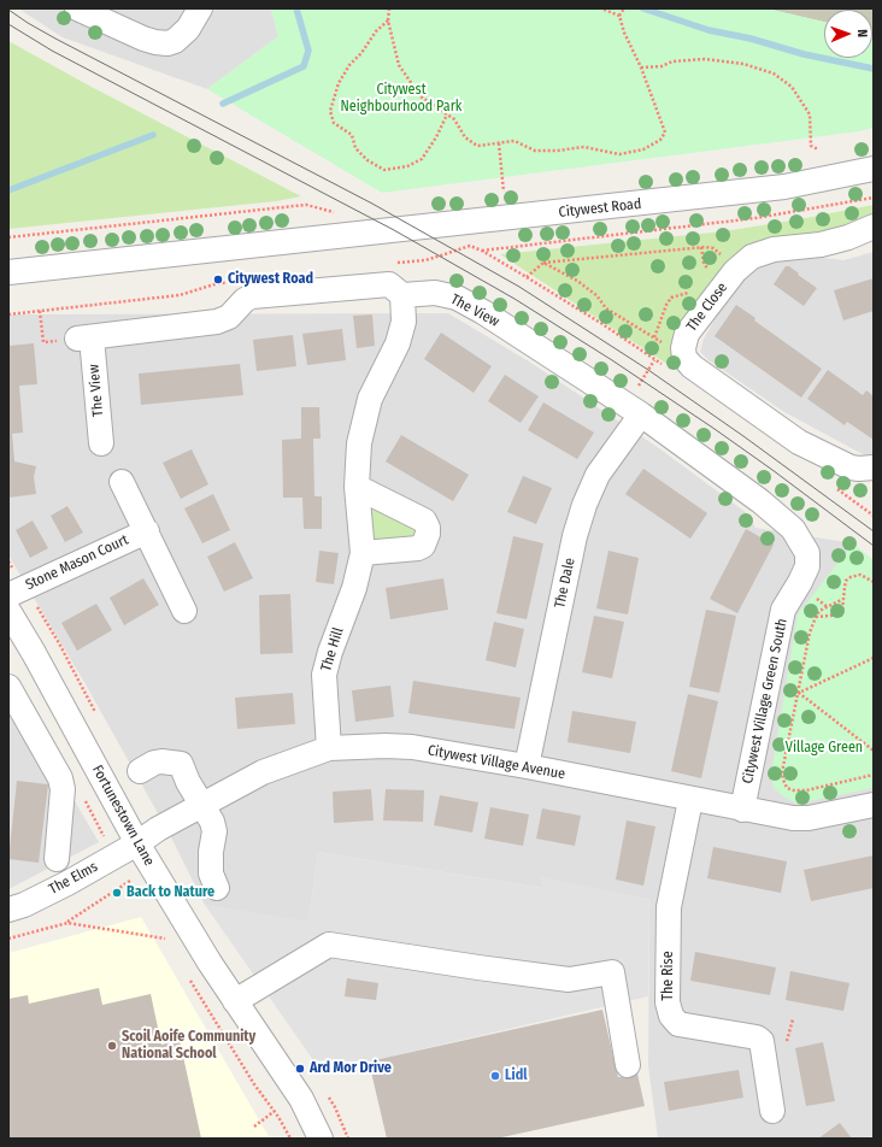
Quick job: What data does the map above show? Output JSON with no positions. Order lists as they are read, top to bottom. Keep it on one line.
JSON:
{"streets":{"street":["Citywest Road","The Close","The View","Stone Mason Court","The Dale","The Hill","Citywest Village Green South","Citywest Village Avenue","Fortunestown Lane","The Elms","The Rise"]},"crossings":[["The View","The Dale"],["The View","The Hill"],["The View","Citywest Village Green South"],["The Dale","Citywest Village Avenue"],["The Hill","Citywest Village Avenue"],["Citywest Village Green South","Citywest Village Avenue"],["Citywest Village Avenue","Fortunestown Lane"],["Citywest Village Avenue","The Elms"],["Citywest Village Avenue","The Rise"],["Fortunestown Lane","The Elms"]],"parks":["Citywest Neighbourhood Park","Village Green"],"places":["Citywest Road","Back to Nature","Scoil Aoife Community National School","Ard Mor Drive","Lidl"],"north":"right"}
